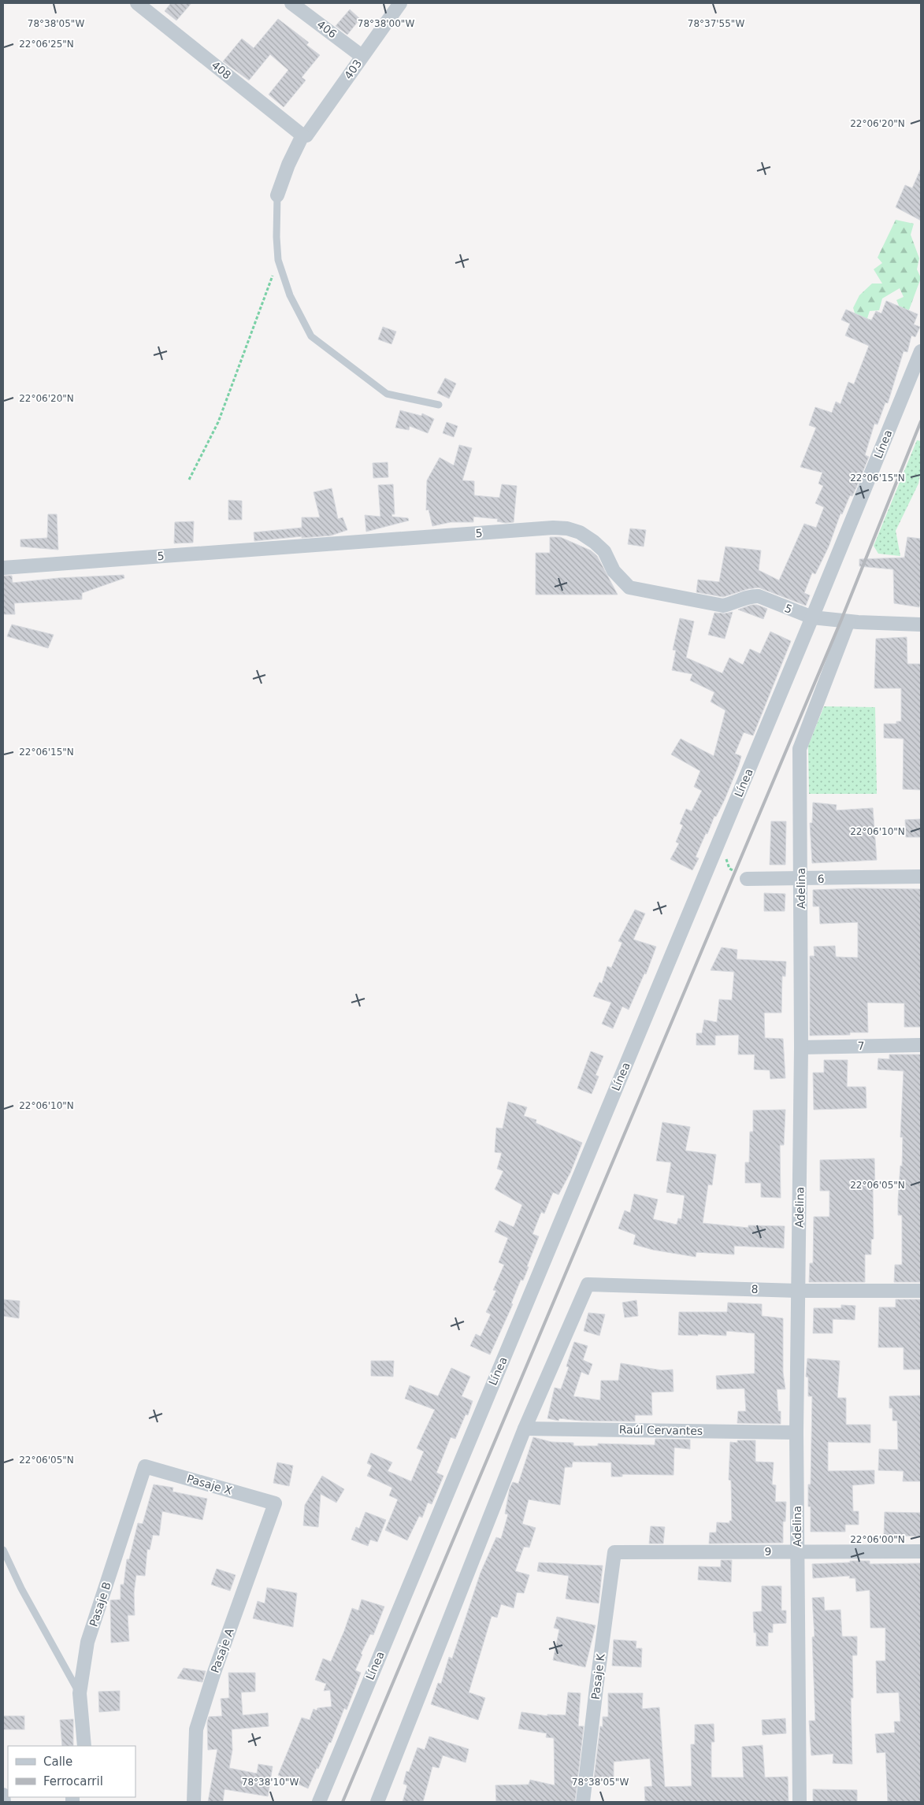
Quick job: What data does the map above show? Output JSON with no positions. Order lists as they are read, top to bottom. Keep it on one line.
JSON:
{"streets":{"street":["406","403","408","Línea","5","6","Adelina","7","8","Raúl Cervantes","Pasaje X","9","Pasaje B","Pasaje A","Pasaje K"]},"crossings":[["406","403"],["403","408"],["Línea","5"],["5","Adelina"],["6","Adelina"],["Adelina","7"],["Adelina","8"],["Adelina","Raúl Cervantes"],["Adelina","9"],["8","Raúl Cervantes"],["Pasaje X","Pasaje B"],["Pasaje X","Pasaje A"],["9","Pasaje K"]],"legend":["Calle","Ferrocarril"],"coordinates":["78°38'05\"W","78°38'00\"W","78°37'55\"W","22°06'25\"N","22°06'20\"N","22°06'15\"N","22°06'10\"N","22°06'05\"N","22°06'00\"N","78°38'10\"W"]}
